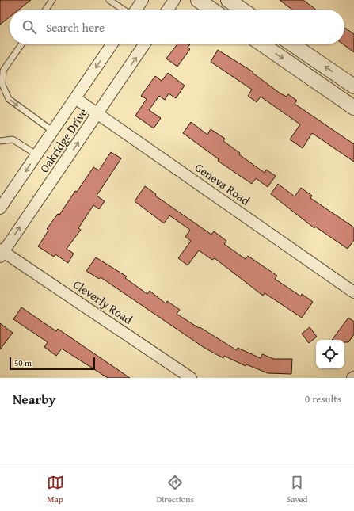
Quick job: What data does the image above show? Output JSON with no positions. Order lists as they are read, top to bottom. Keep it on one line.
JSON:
{"streets":{"street":["Oakridge Drive","Geneva Road","Cleverly Road"]},"crossings":[["Oakridge Drive","Geneva Road"],["Oakridge Drive","Cleverly Road"]],"scale_bar":"50 m","page":{"search":"Search here","scale":"50 m","heading":["Nearby","0 results"],"nav":["Map","Directions","Saved"]}}
